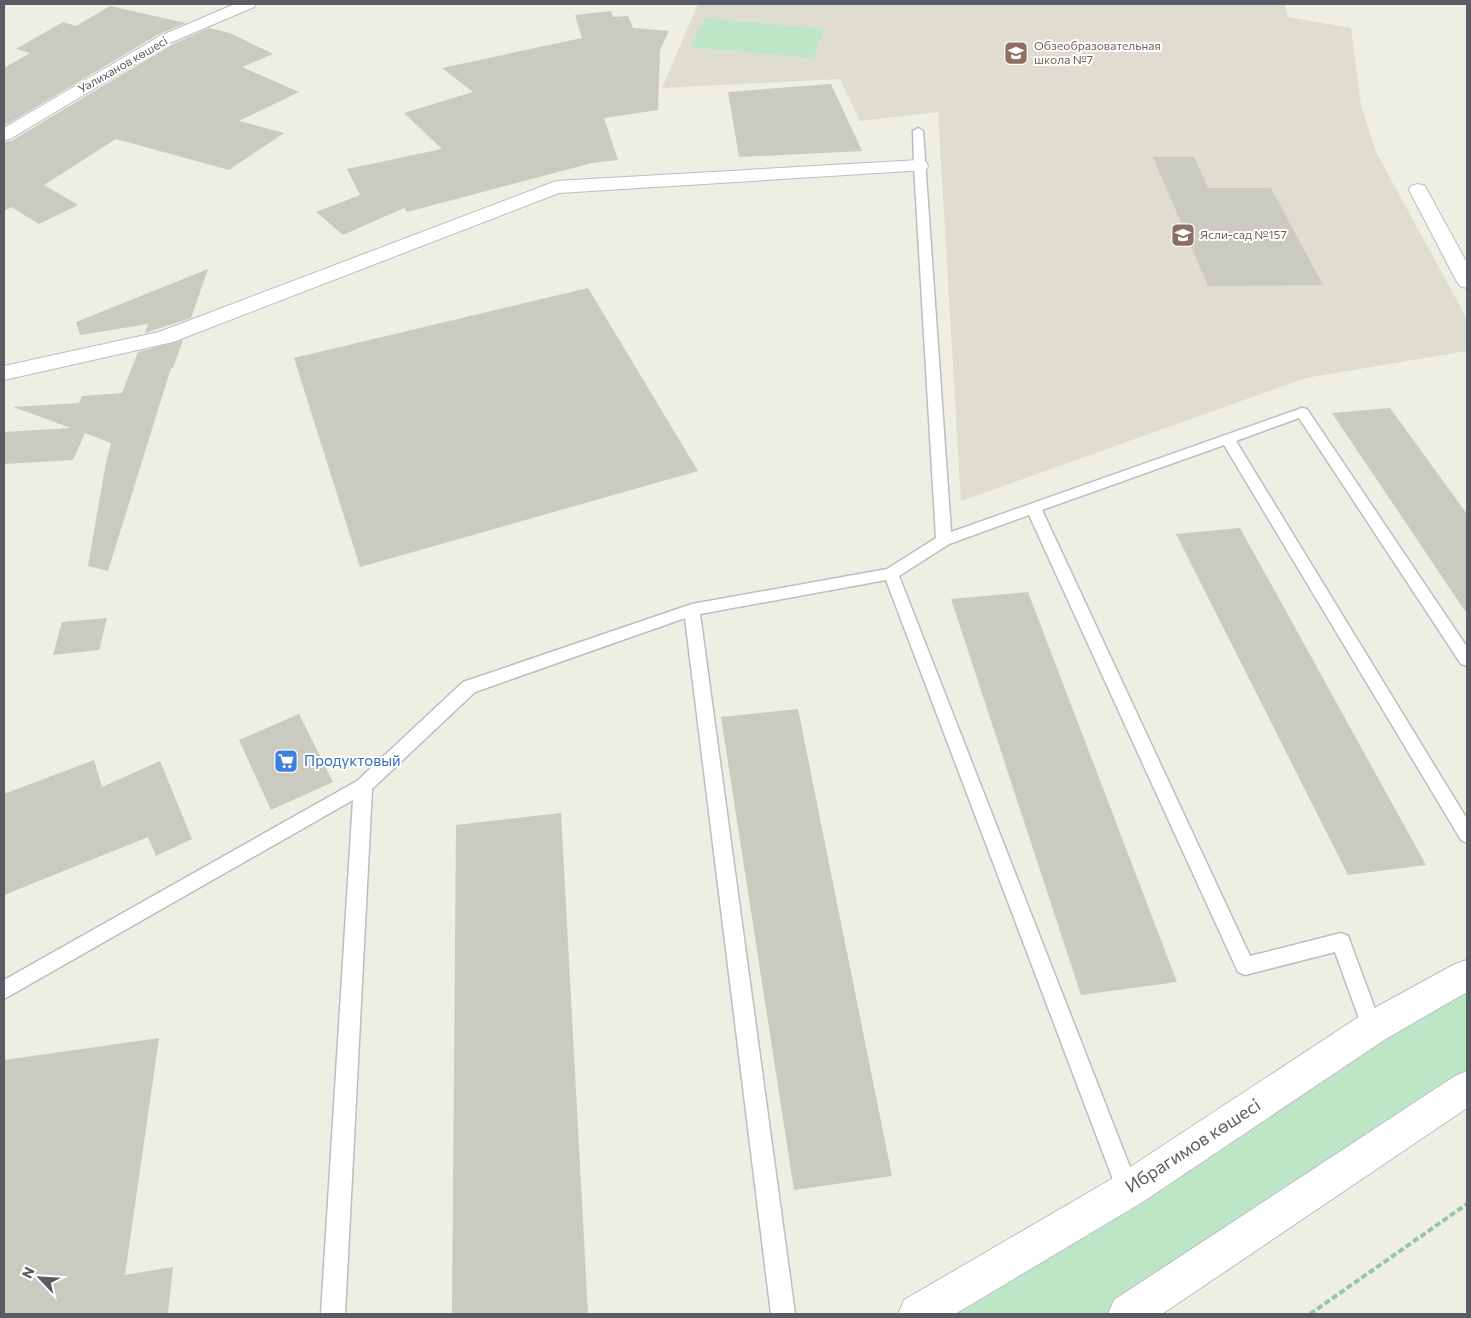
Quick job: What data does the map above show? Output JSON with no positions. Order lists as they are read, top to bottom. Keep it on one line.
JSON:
{"streets":{"street":["Уәлиханов көшесі","Ибрагимов көшесі"]},"places":{"school or university":["Обзеобразовательная школа №7","Ясли-сад №157"],"supermarket":["Продуктовый"]},"north":"top left"}
